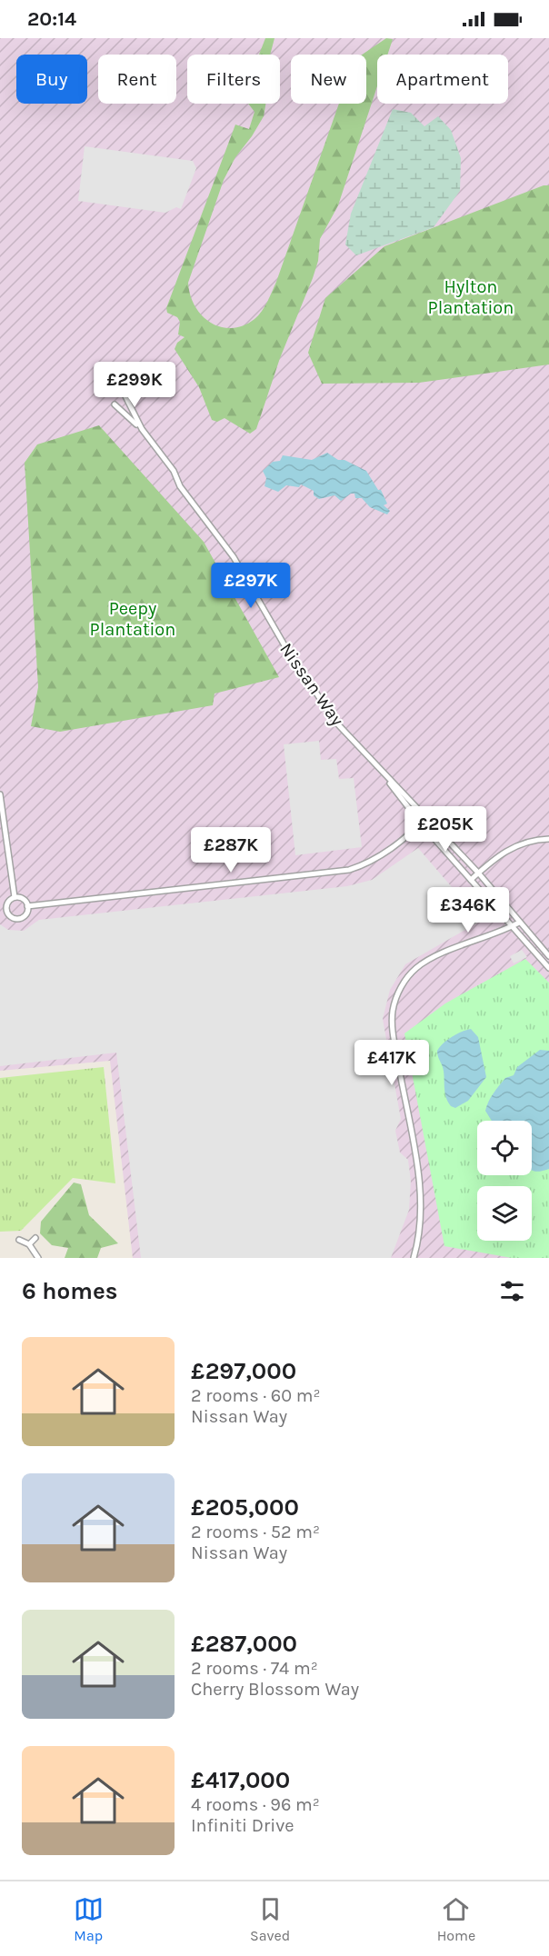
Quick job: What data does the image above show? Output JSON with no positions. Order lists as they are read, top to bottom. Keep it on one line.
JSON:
{"streets":{"street":["Nissan Way"]},"parks":["Hylton Plantation","Peepy Plantation"],"page":{"status":"20:14","chip":["Buy","Rent","Filters","New","Apartment"],"price":["£299K","£297K","£205K","£287K","£346K","£417K"],"heading":"6 homes","list":[{"name":"£297,000","note":"2 rooms · 60 m² · Nissan Way"},{"name":"£205,000","note":"2 rooms · 52 m² · Nissan Way"},{"name":"£287,000","note":"2 rooms · 74 m² · Cherry Blossom Way"},{"name":"£417,000","note":"4 rooms · 96 m² · Infiniti Drive"}],"tabs":["Map","Saved","Home"]}}
